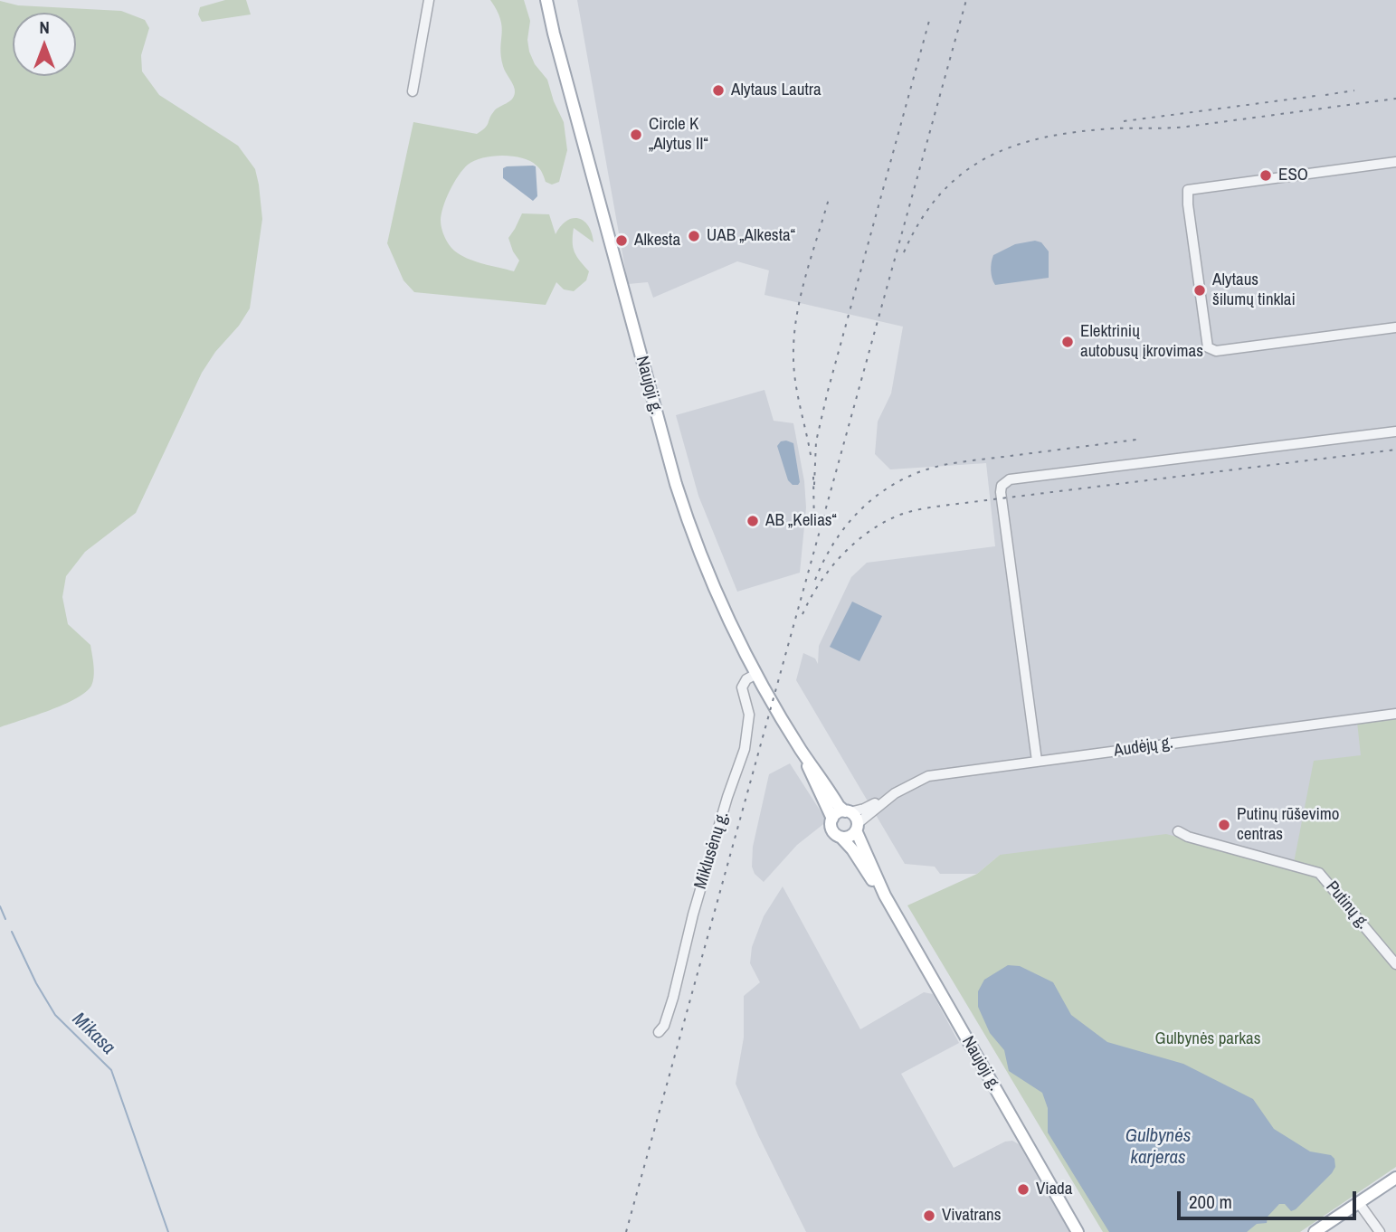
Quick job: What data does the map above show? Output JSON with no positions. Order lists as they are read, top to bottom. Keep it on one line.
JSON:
{"streets":{"main road":["Naujoji g."],"street":["Audėjų g.","Miklusėnų g.","Putinų g."]},"crossings":[["Naujoji g.","Audėjų g."],["Naujoji g.","Miklusėnų g."]],"water":["Mikasa","Gulbynės karjeras"],"parks":["Gulbynės parkas"],"places":["Alytaus Lautra","Circle K „Alytus II“","ESO","UAB „Alkesta“","Alkesta","Alytaus šilumų tinklai","Elektrinių autobusų įkrovimas","AB „Kelias“","Putinų rūševimo centras","Viada","Vivatrans"],"scale_bar":"200 m","north":"top"}
